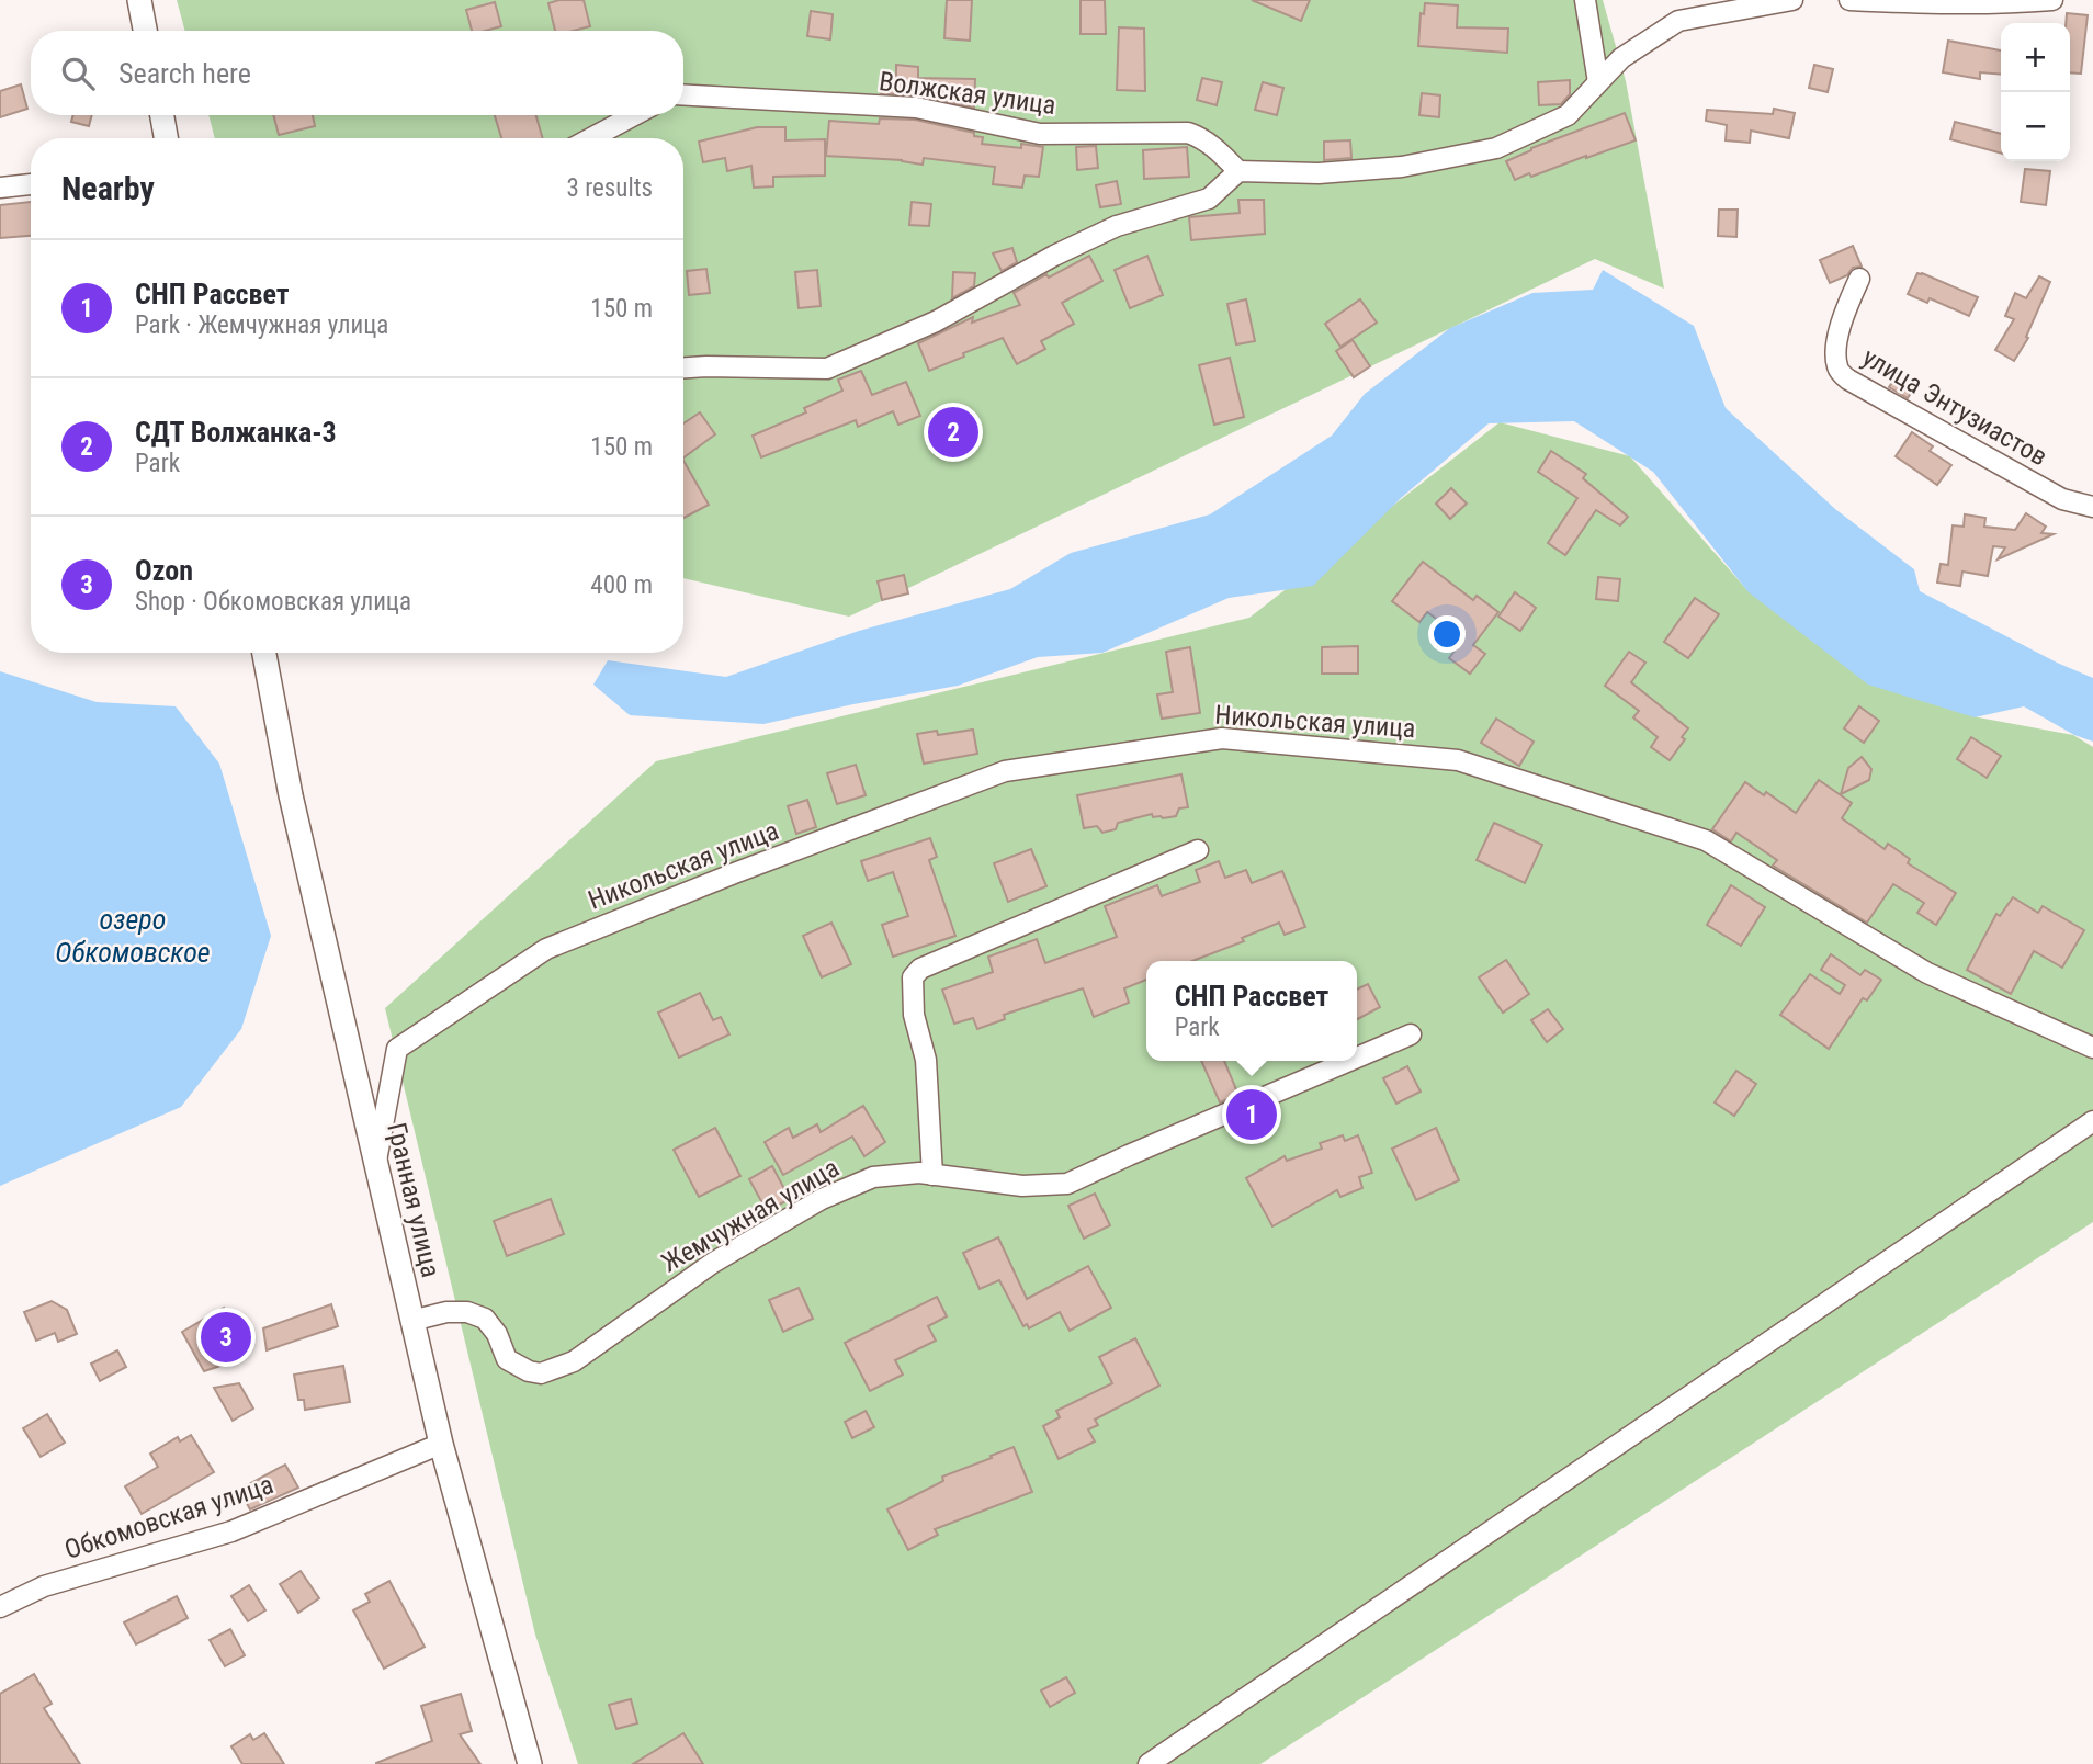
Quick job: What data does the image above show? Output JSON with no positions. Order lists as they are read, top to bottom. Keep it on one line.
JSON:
{"streets":{"street":["Волжская улица","улица Энтузиастов","Никольская улица","Гранная улица","Жемчужная улица","Обкомовская улица"]},"crossings":[["Никольская улица","Гранная улица"],["Гранная улица","Жемчужная улица"],["Гранная улица","Обкомовская улица"]],"water":["озеро Обкомовское"],"page":{"map_buttons":["+","−"],"search":"Search here","heading":["Nearby","3 results"],"list":[{"mark":"1","name":"СНП Рассвет","note":"Park · Жемчужная улица","value":"150 m"},{"mark":"2","name":"СДТ Волжанка-3","note":"Park","value":"150 m"},{"mark":"3","name":"Ozon","note":"Shop · Обкомовская улица","value":"400 m"}],"pins":["2","1","3"],"popup":["СНП Рассвет","Park"]}}
